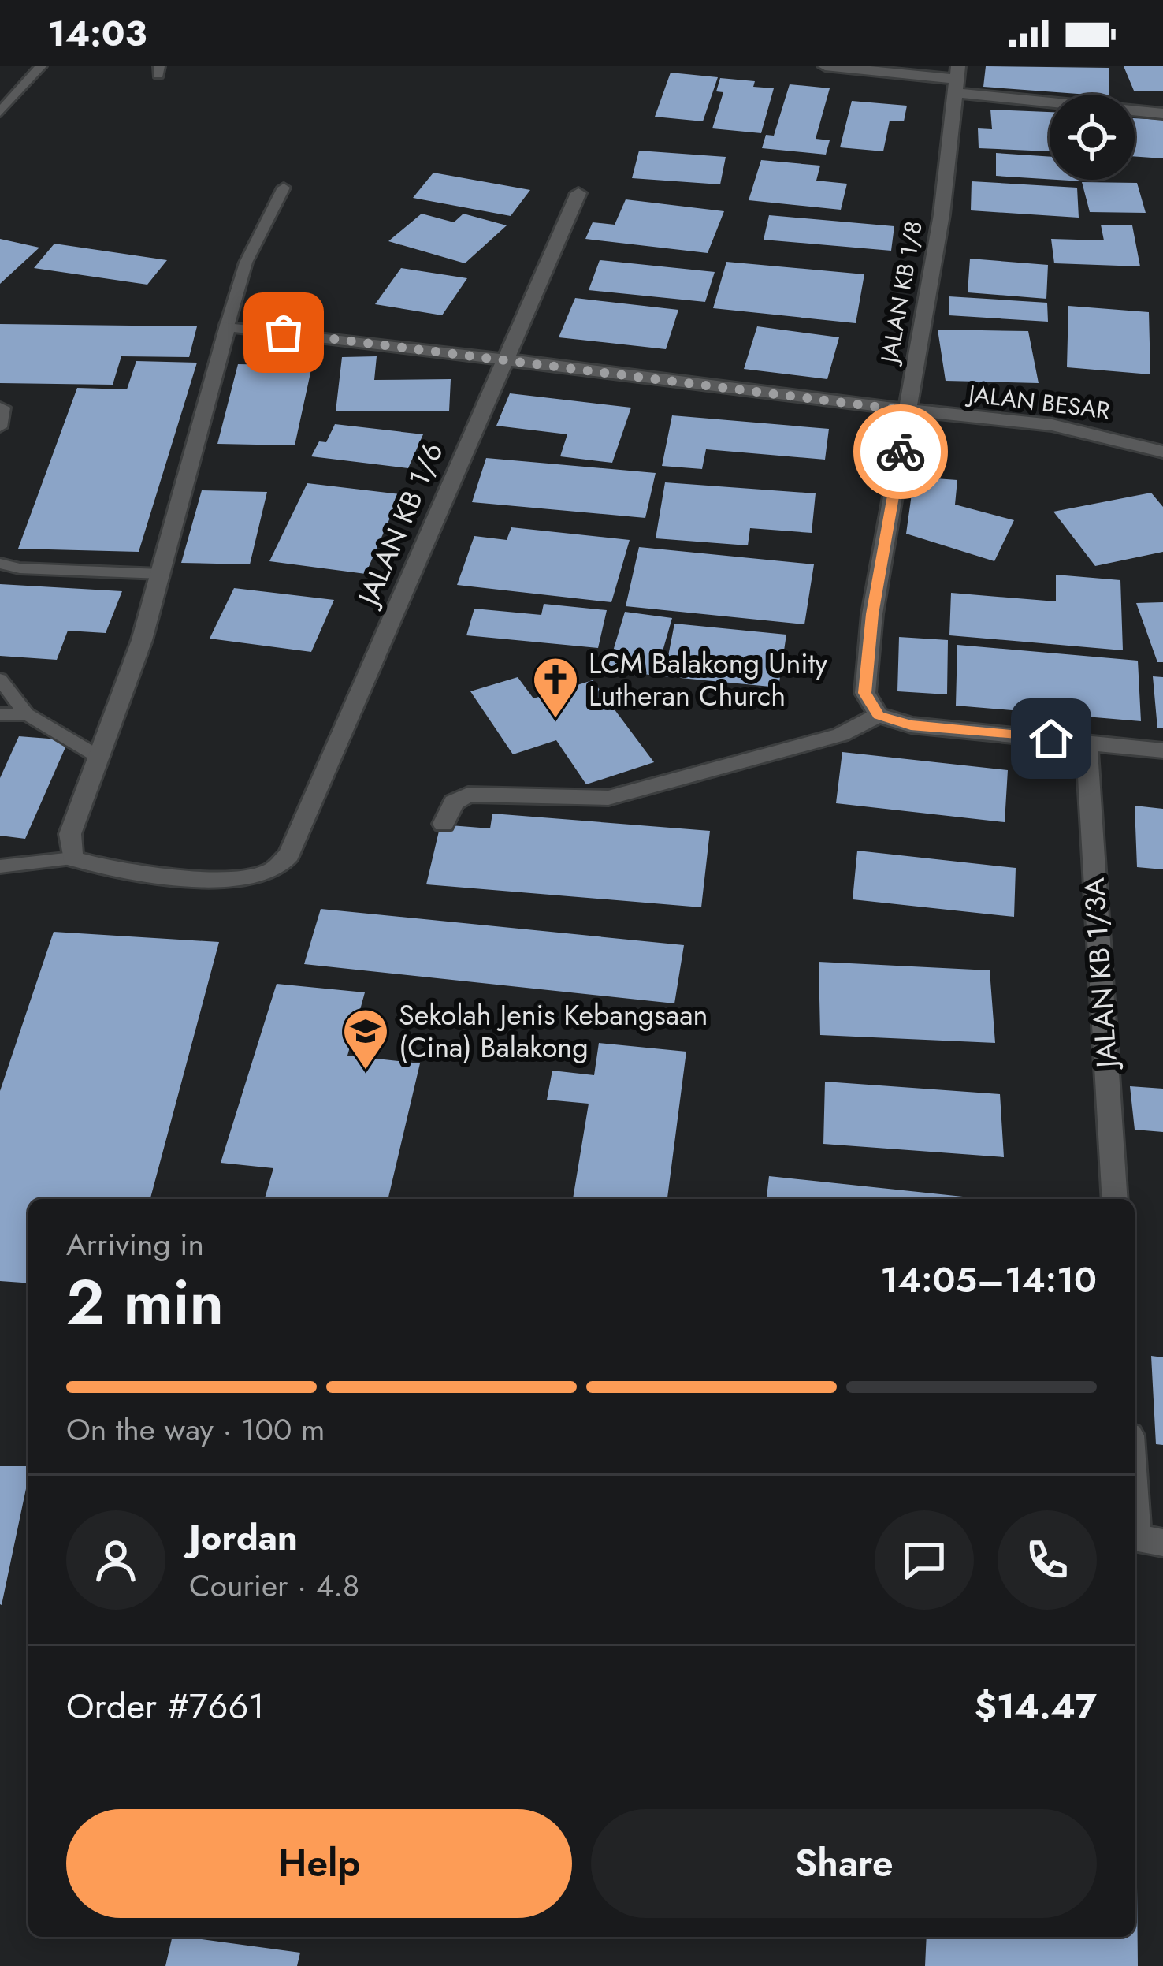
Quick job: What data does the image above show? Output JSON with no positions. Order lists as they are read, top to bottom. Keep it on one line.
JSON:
{"streets":{"street":["JALAN KB 1/8","JALAN BESAR","JALAN KB 1/6","JALAN KB 1/3A"]},"crossings":[["JALAN KB 1/8","JALAN BESAR"],["JALAN BESAR","JALAN KB 1/6"]],"places":{"church":["LCM Balakong Unity Lutheran Church"],"school or university":["Sekolah Jenis Kebangsaan (Cina) Balakong"]},"page":{"status":"14:03","heading":["2 min","Arriving in","14:05–14:10"],"panel":["Jordan","Courier · 4.8","Order #7661","$14.47"],"bar":"On the way · 100 m","buttons":["Help","Share"]}}
